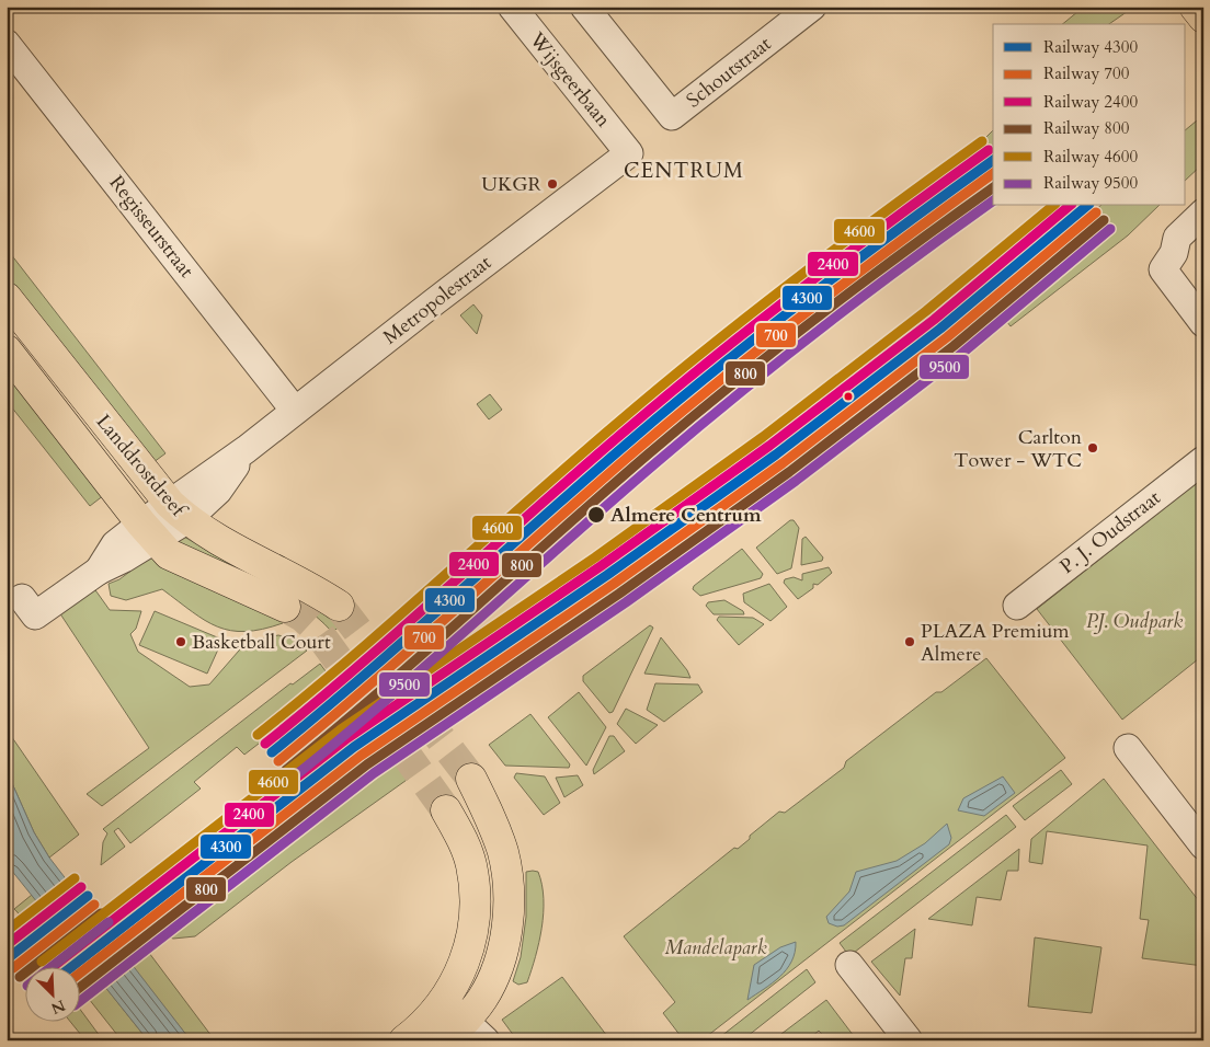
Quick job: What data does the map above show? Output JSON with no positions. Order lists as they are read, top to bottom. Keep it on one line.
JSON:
{"streets":{"main road":["Landdrostdreef"],"street":["Schoutstraat","Wijsgeerbaan","Regisseurstraat","Metropolestraat","P. J. Oudstraat"]},"crossings":[["Wijsgeerbaan","Metropolestraat"],["Regisseurstraat","Metropolestraat"],["Metropolestraat","Landdrostdreef"]],"districts":["CENTRUM"],"parks":["P.J. Oudpark","Mandelapark"],"places":["UKGR","Carlton Tower - WTC","Almere Centrum","Basketball Court","PLAZA Premium Almere"],"lines":["rail line 4600","rail line 2400","rail line 4300","rail line 700","rail line 800","rail line 9500"],"legend":["Railway 4300","Railway 700","Railway 2400","Railway 800","Railway 4600","Railway 9500"],"north":"bottom right"}
